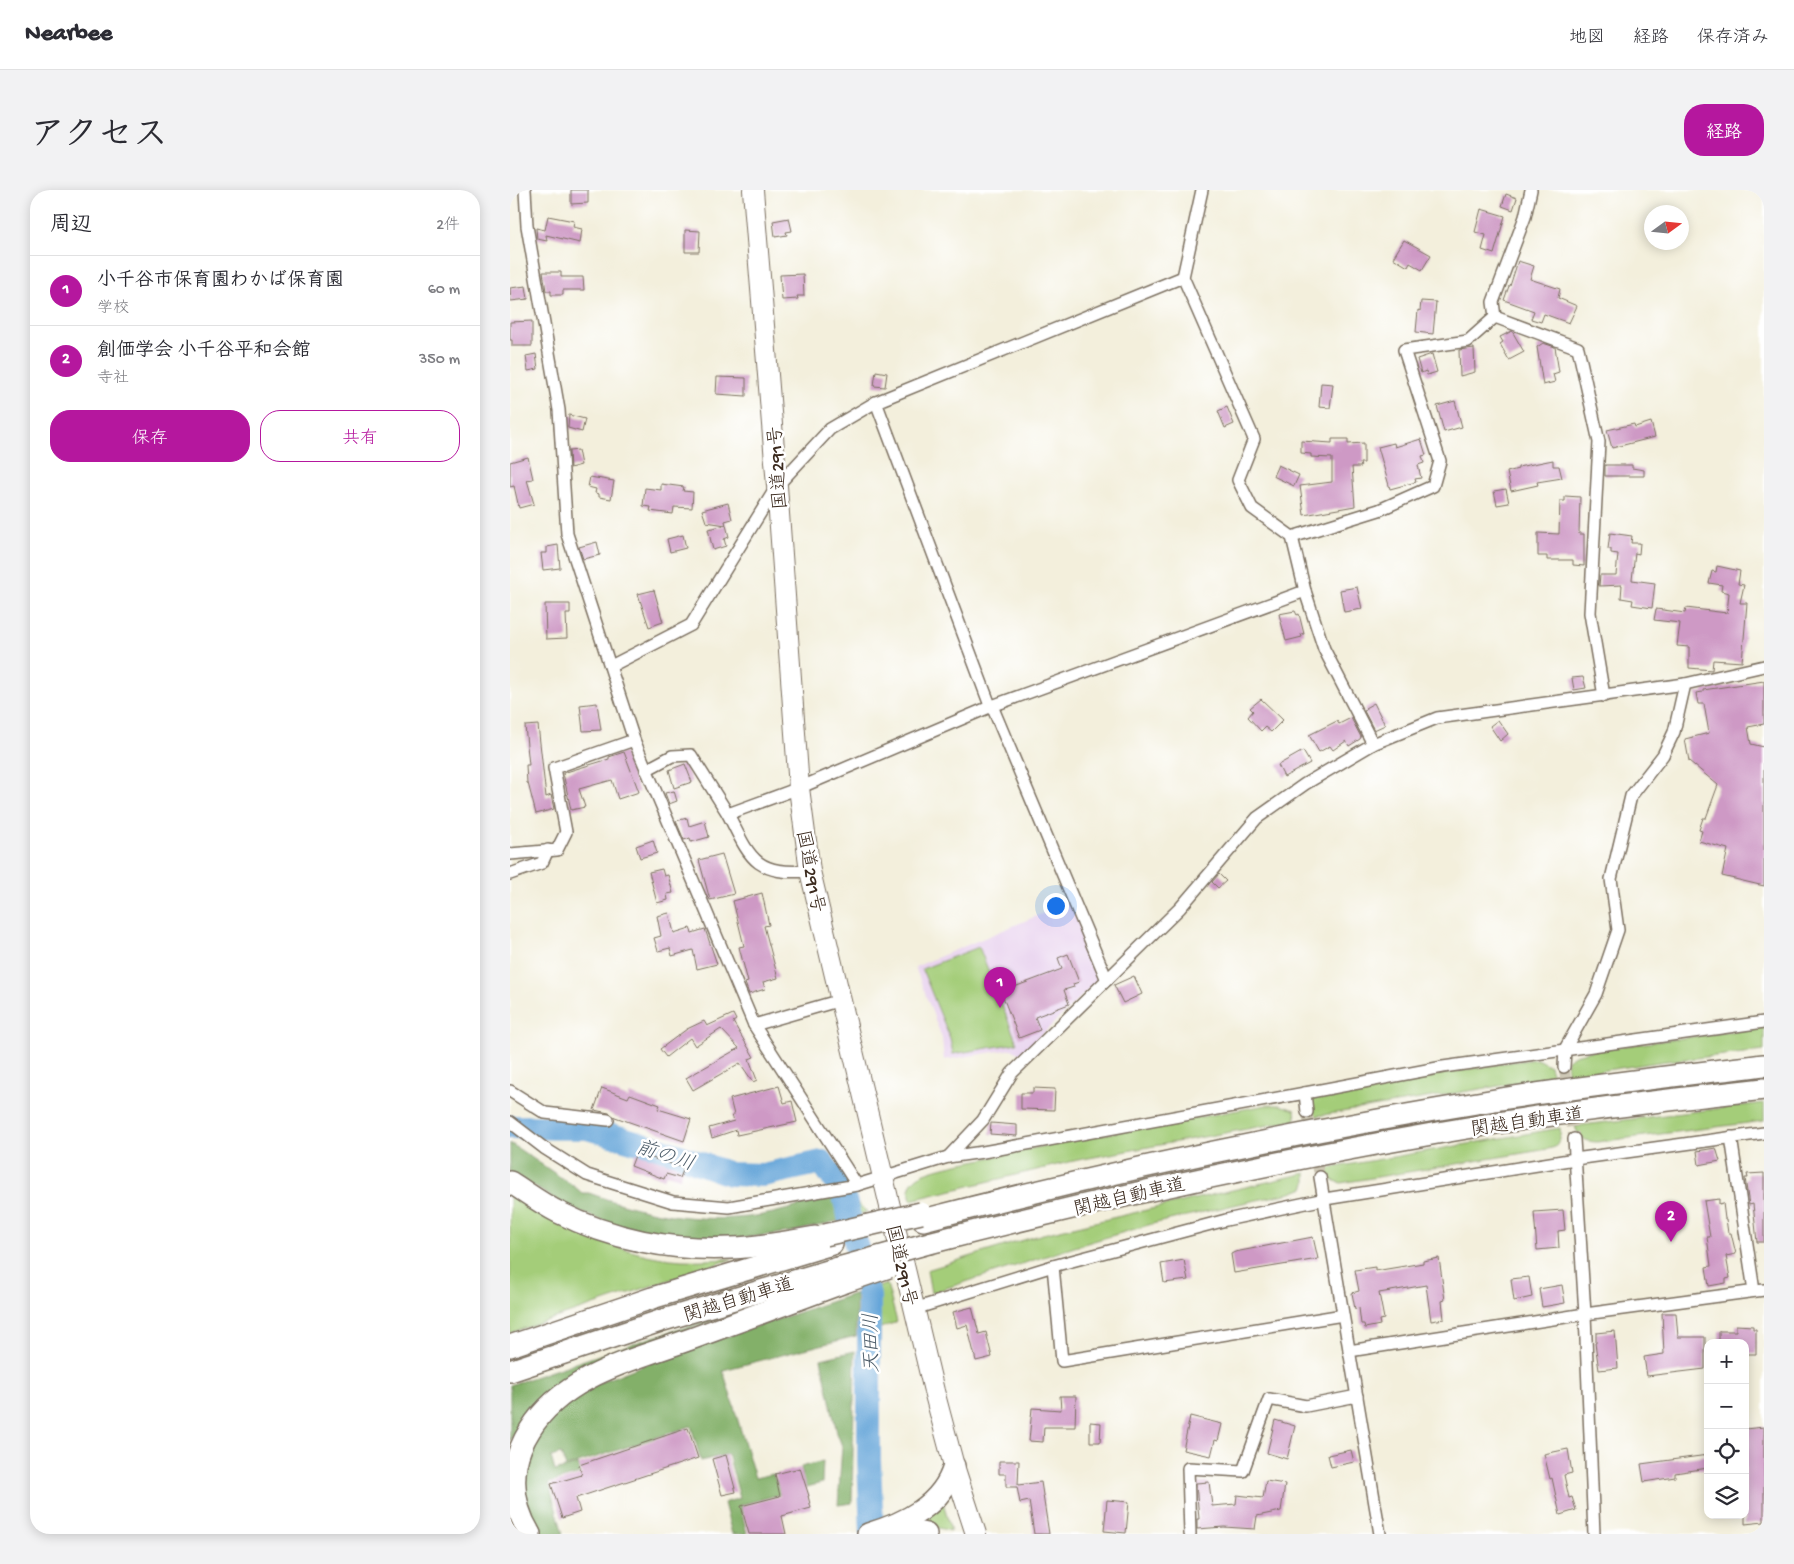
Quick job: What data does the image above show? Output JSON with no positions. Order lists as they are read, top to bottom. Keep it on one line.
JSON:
{"streets":{"highway":["国道291号","関越自動車道"]},"water":["前の川","天田川"],"north":"right","page":{"header":"Nearbee","nav":["地図","経路","保存済み"],"title":"アクセス","buttons":["経路",["保存","共有"]],"heading":["周辺","2件"],"list":[{"mark":"1","name":"小千谷市保育園わかば保育園","note":"学校","value":"60 m"},{"mark":"2","name":"創価学会 小千谷平和会館","note":"寺社","value":"350 m"}],"pins":["1","2"],"map_buttons":["+","−"]}}
